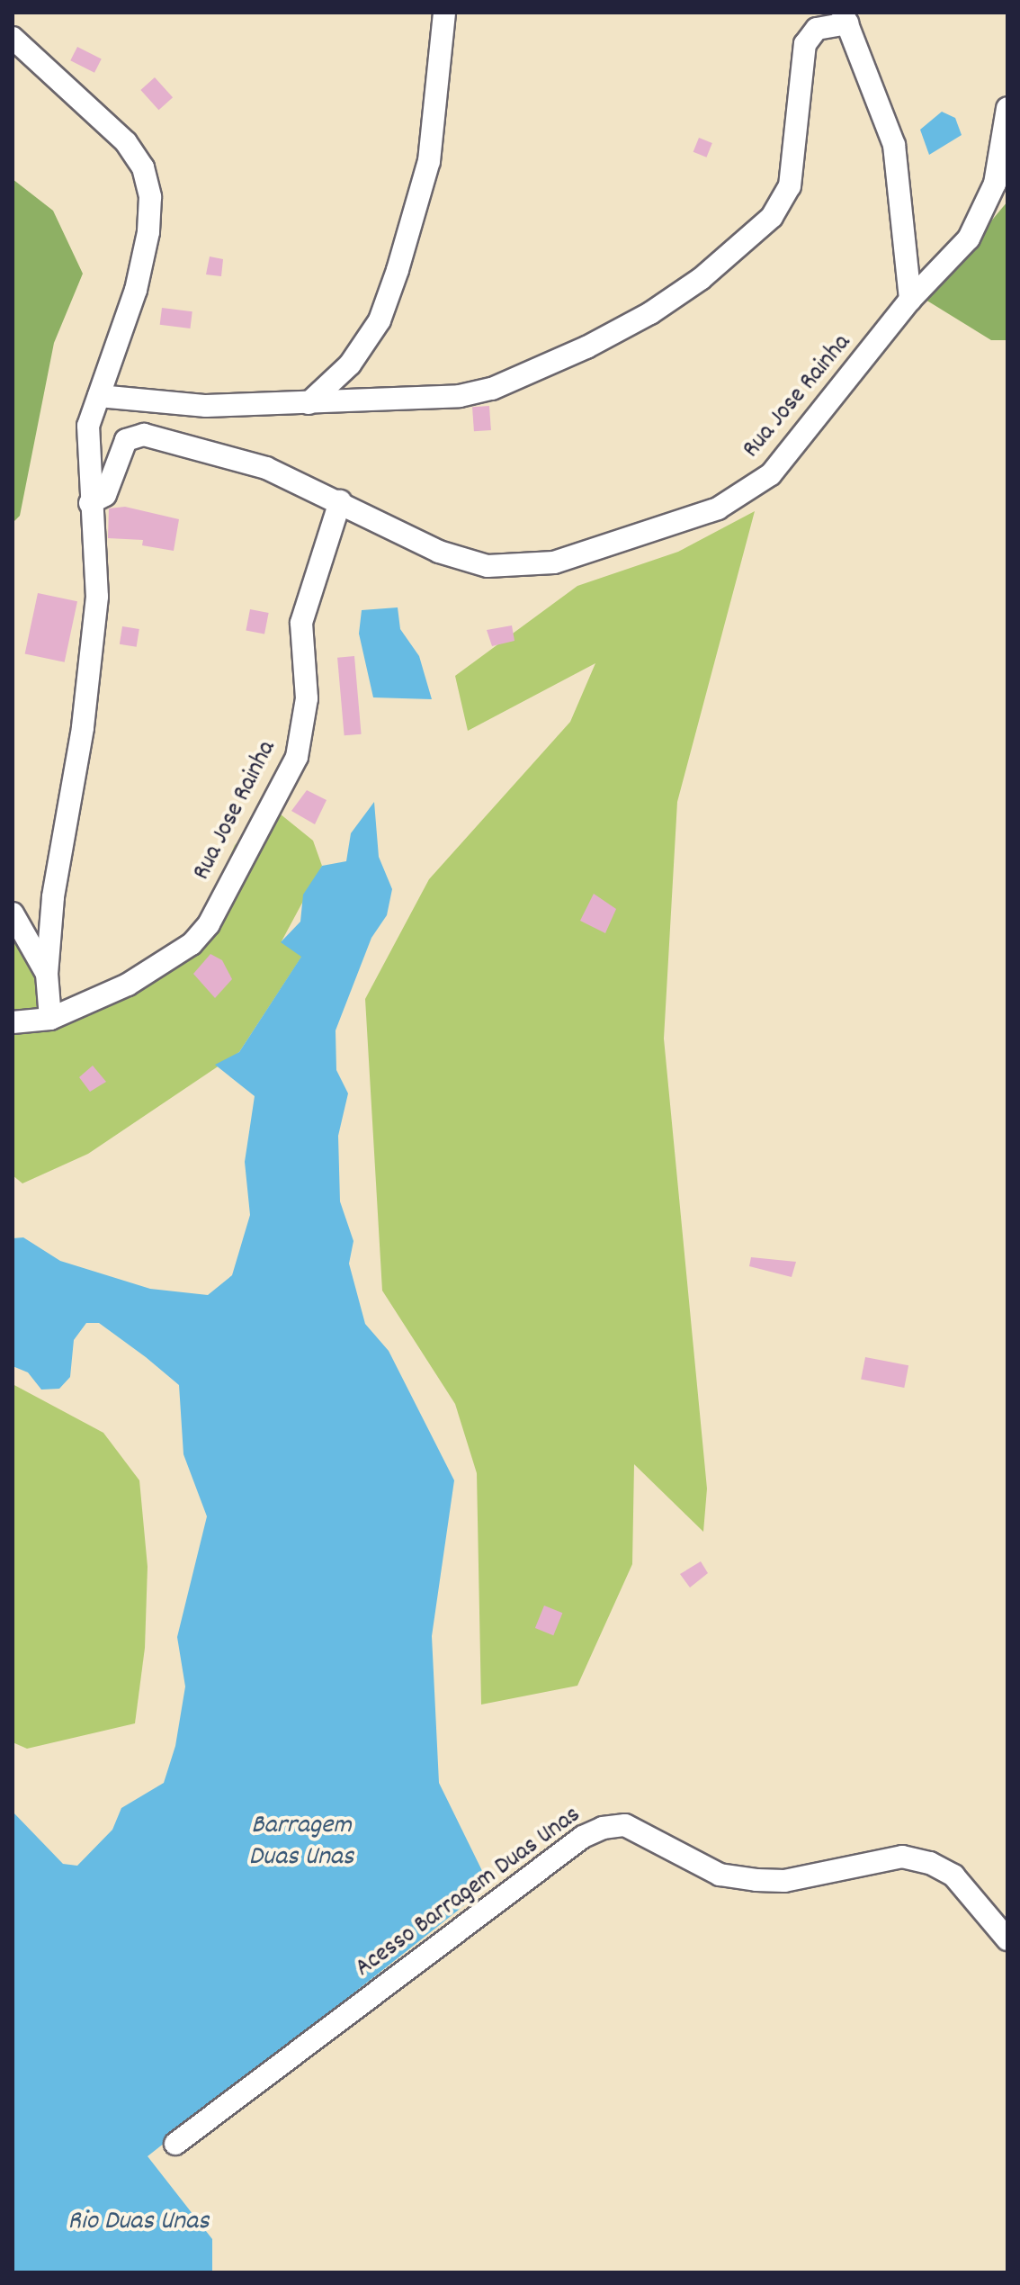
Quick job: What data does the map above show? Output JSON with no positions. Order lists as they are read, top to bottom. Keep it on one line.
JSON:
{"streets":{"street":["Rua Jose Rainha","Acesso Barragem Duas Unas"]},"water":["Barragem Duas Unas","Rio Duas Unas"]}
